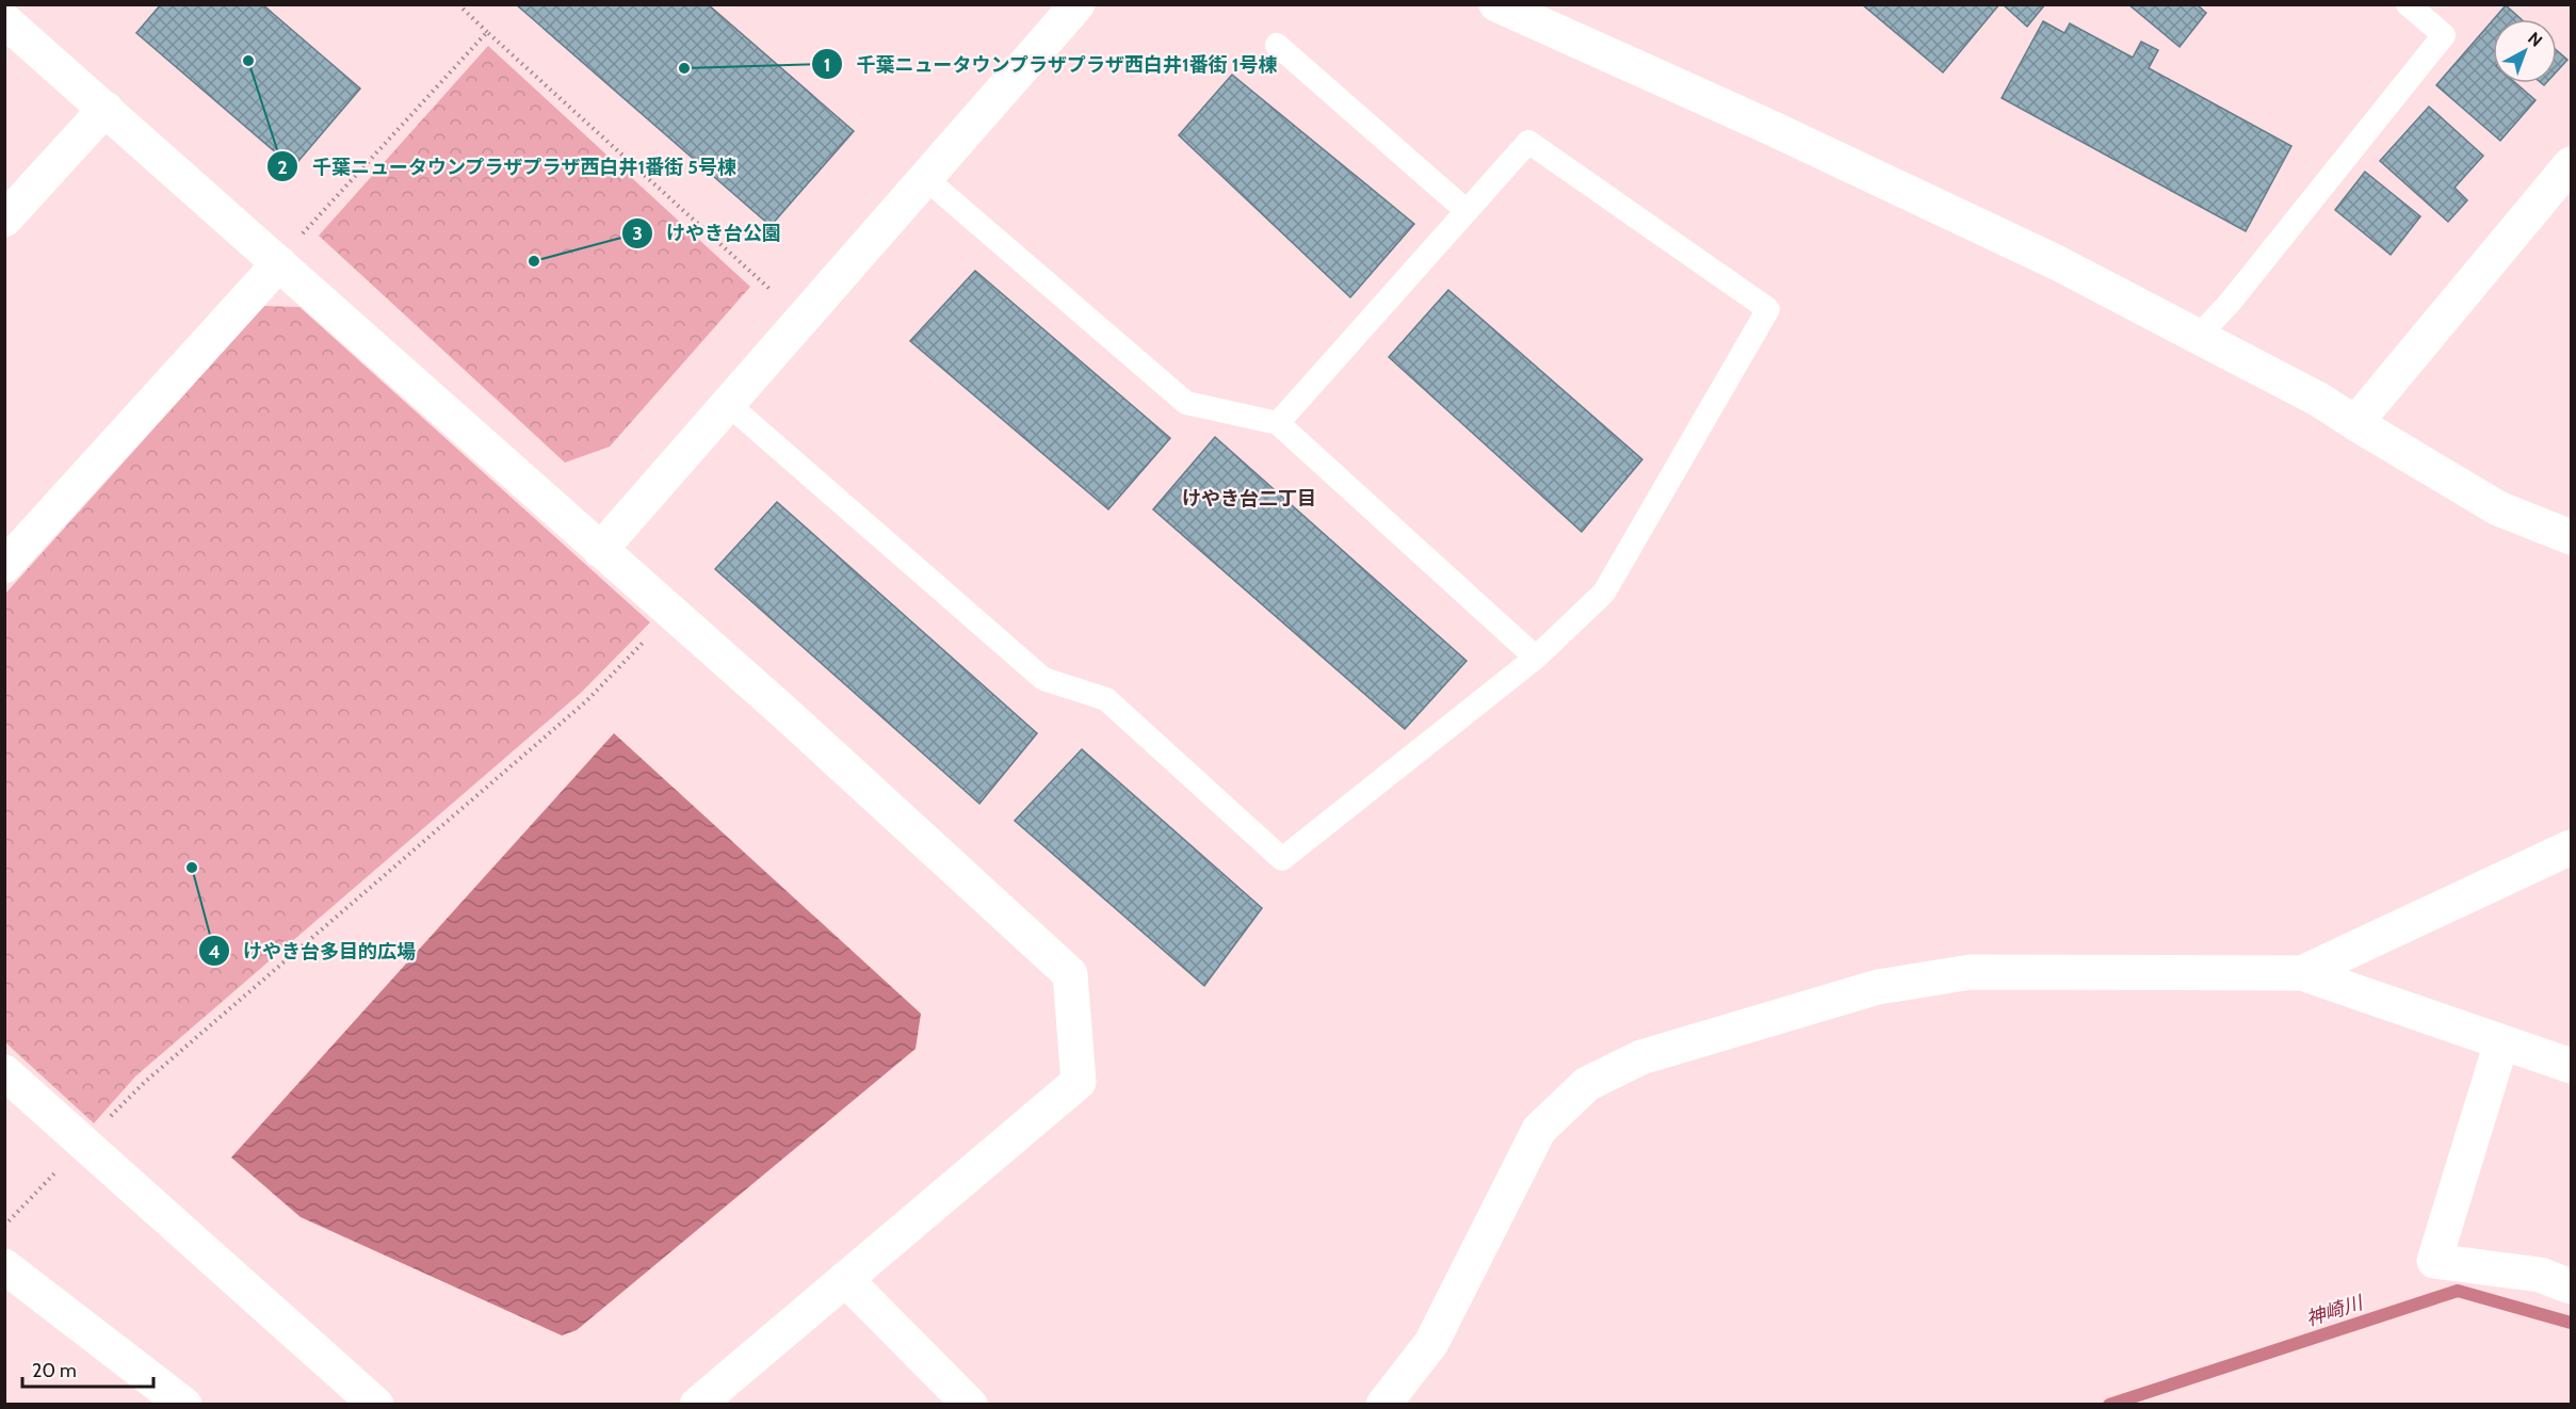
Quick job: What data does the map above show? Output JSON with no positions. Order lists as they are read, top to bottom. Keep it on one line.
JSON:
{"districts":["けやき台二丁目"],"water":["神崎川"],"places":["千葉ニュータウンプラザプラザ西白井1番街 5号棟","千葉ニュータウンプラザプラザ西白井1番街 1号棟","けやき台公園","けやき台多目的広場"],"scale_bar":"20 m","north":"top right"}
